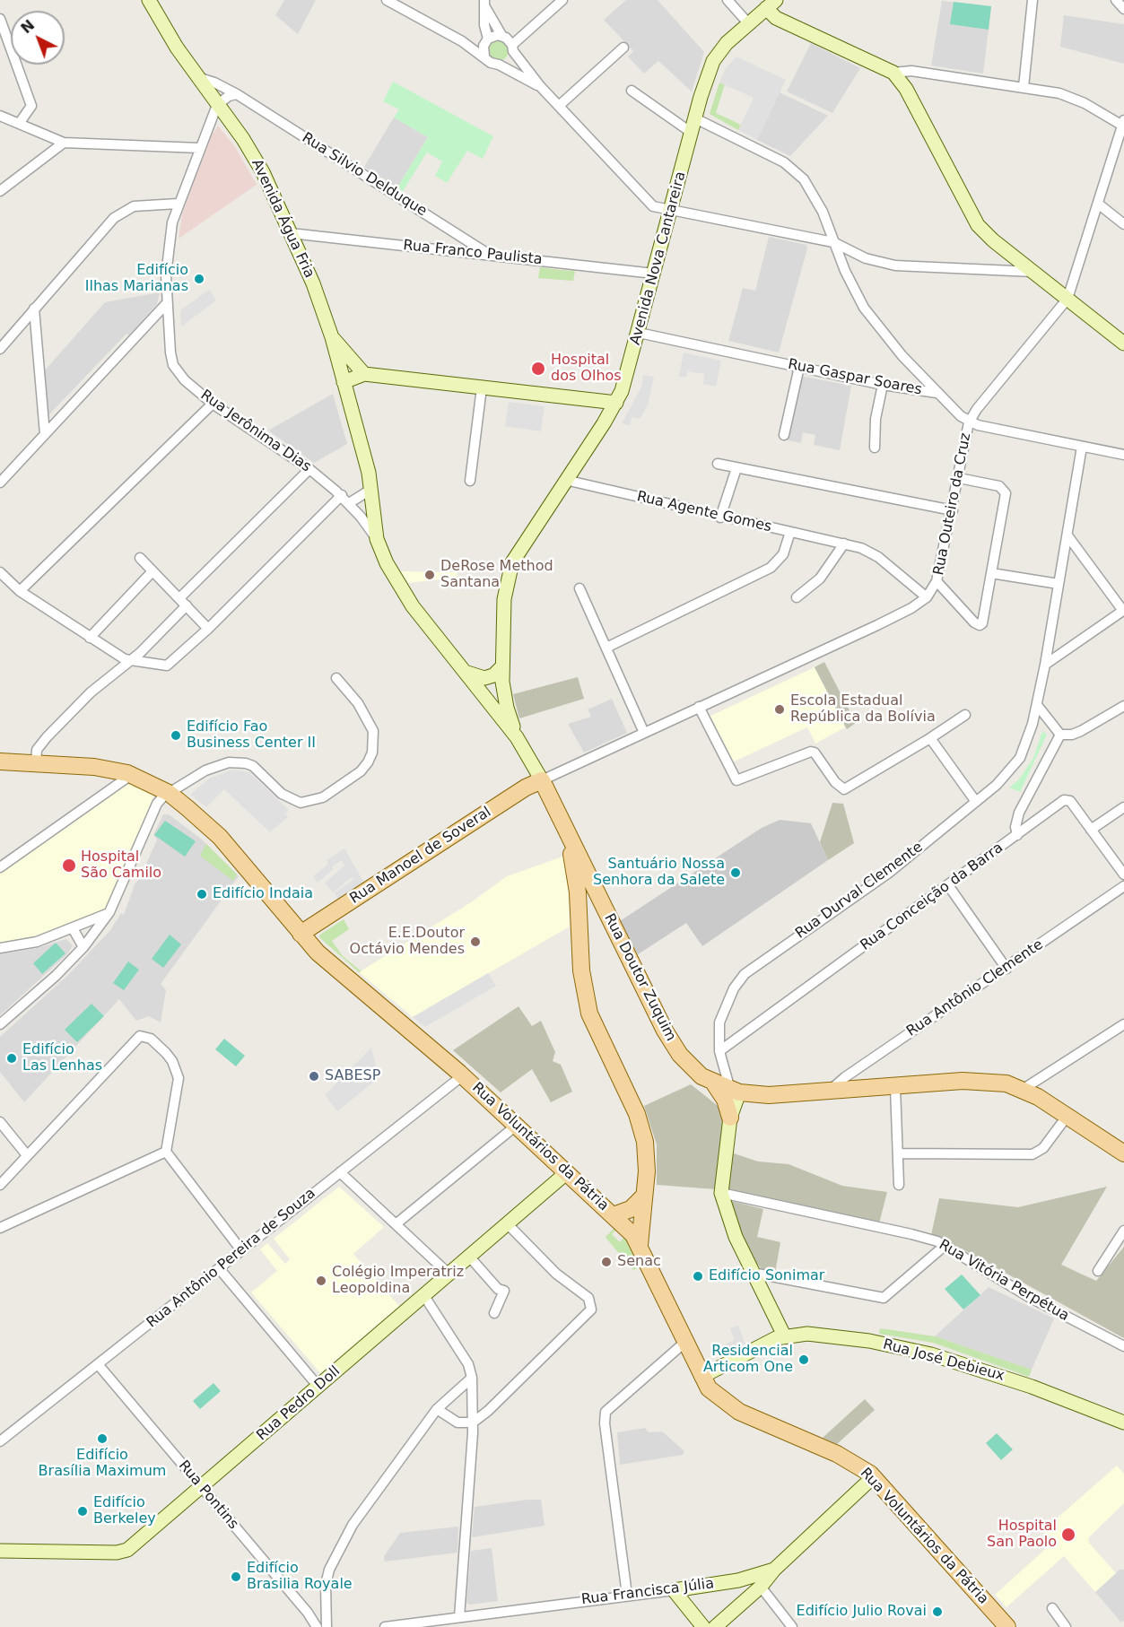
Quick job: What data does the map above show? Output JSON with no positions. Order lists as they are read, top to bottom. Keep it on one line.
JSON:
{"streets":{"main road":["Avenida Água Fria","Avenida Nova Cantareira","Rua Manoel de Soveral","Rua Doutor Zuquim","Rua Voluntários da Pátria","Rua José Debieux","Rua Pedro Doll","Rua Francisca Júlia"],"street":["Rua Silvio Delduque","Rua Franco Paulista","Rua Gaspar Soares","Rua Jerônima Dias","Rua Outeiro da Cruz","Rua Agente Gomes","Rua Durval Clemente","Rua Conceição da Barra","Rua Antônio Clemente","Rua Antônio Pereira de Souza","Rua Vitória Perpétua","Rua Pontins"]},"crossings":[["Rua Silvio Delduque","Avenida Água Fria"],["Rua Silvio Delduque","Rua Franco Paulista"],["Avenida Água Fria","Rua Franco Paulista"],["Avenida Água Fria","Rua Jerônima Dias"],["Avenida Água Fria","Rua Doutor Zuquim"],["Rua Franco Paulista","Avenida Nova Cantareira"],["Avenida Nova Cantareira","Rua Gaspar Soares"],["Avenida Nova Cantareira","Rua Agente Gomes"],["Avenida Nova Cantareira","Rua Doutor Zuquim"],["Rua Gaspar Soares","Rua Outeiro da Cruz"],["Rua Outeiro da Cruz","Rua Agente Gomes"],["Rua Outeiro da Cruz","Rua Manoel de Soveral"],["Rua Outeiro da Cruz","Rua Doutor Zuquim"],["Rua Manoel de Soveral","Rua Doutor Zuquim"],["Rua Manoel de Soveral","Rua Voluntários da Pátria"],["Rua Durval Clemente","Rua Conceição da Barra"],["Rua Durval Clemente","Rua Doutor Zuquim"],["Rua Doutor Zuquim","Rua Antônio Clemente"],["Rua Voluntários da Pátria","Rua Antônio Pereira de Souza"],["Rua Voluntários da Pátria","Rua José Debieux"],["Rua Voluntários da Pátria","Rua Pedro Doll"],["Rua Voluntários da Pátria","Rua Francisca Júlia"],["Rua Antônio Pereira de Souza","Rua Pontins"],["Rua Pedro Doll","Rua Pontins"]],"places":["Edifício Ilhas Marianas","Hospital dos Olhos","DeRose Method Santana","Escola Estadual República da Bolívia","Edifício Fao Business Center II","Hospital São Camilo","Santuário Nossa Senhora da Salete","Edifício Indaia","E.E.Doutor Octávio Mendes","Edifício Las Lenhas","SABESP","Senac","Edifício Sonimar","Colégio Imperatriz Leopoldina","Residencial Articom One","Edifício Brasília Maximum","Edifício Berkeley","Hospital San Paolo","Edifício Brasilia Royale","Edifício Julio Rovai"],"north":"top left"}
